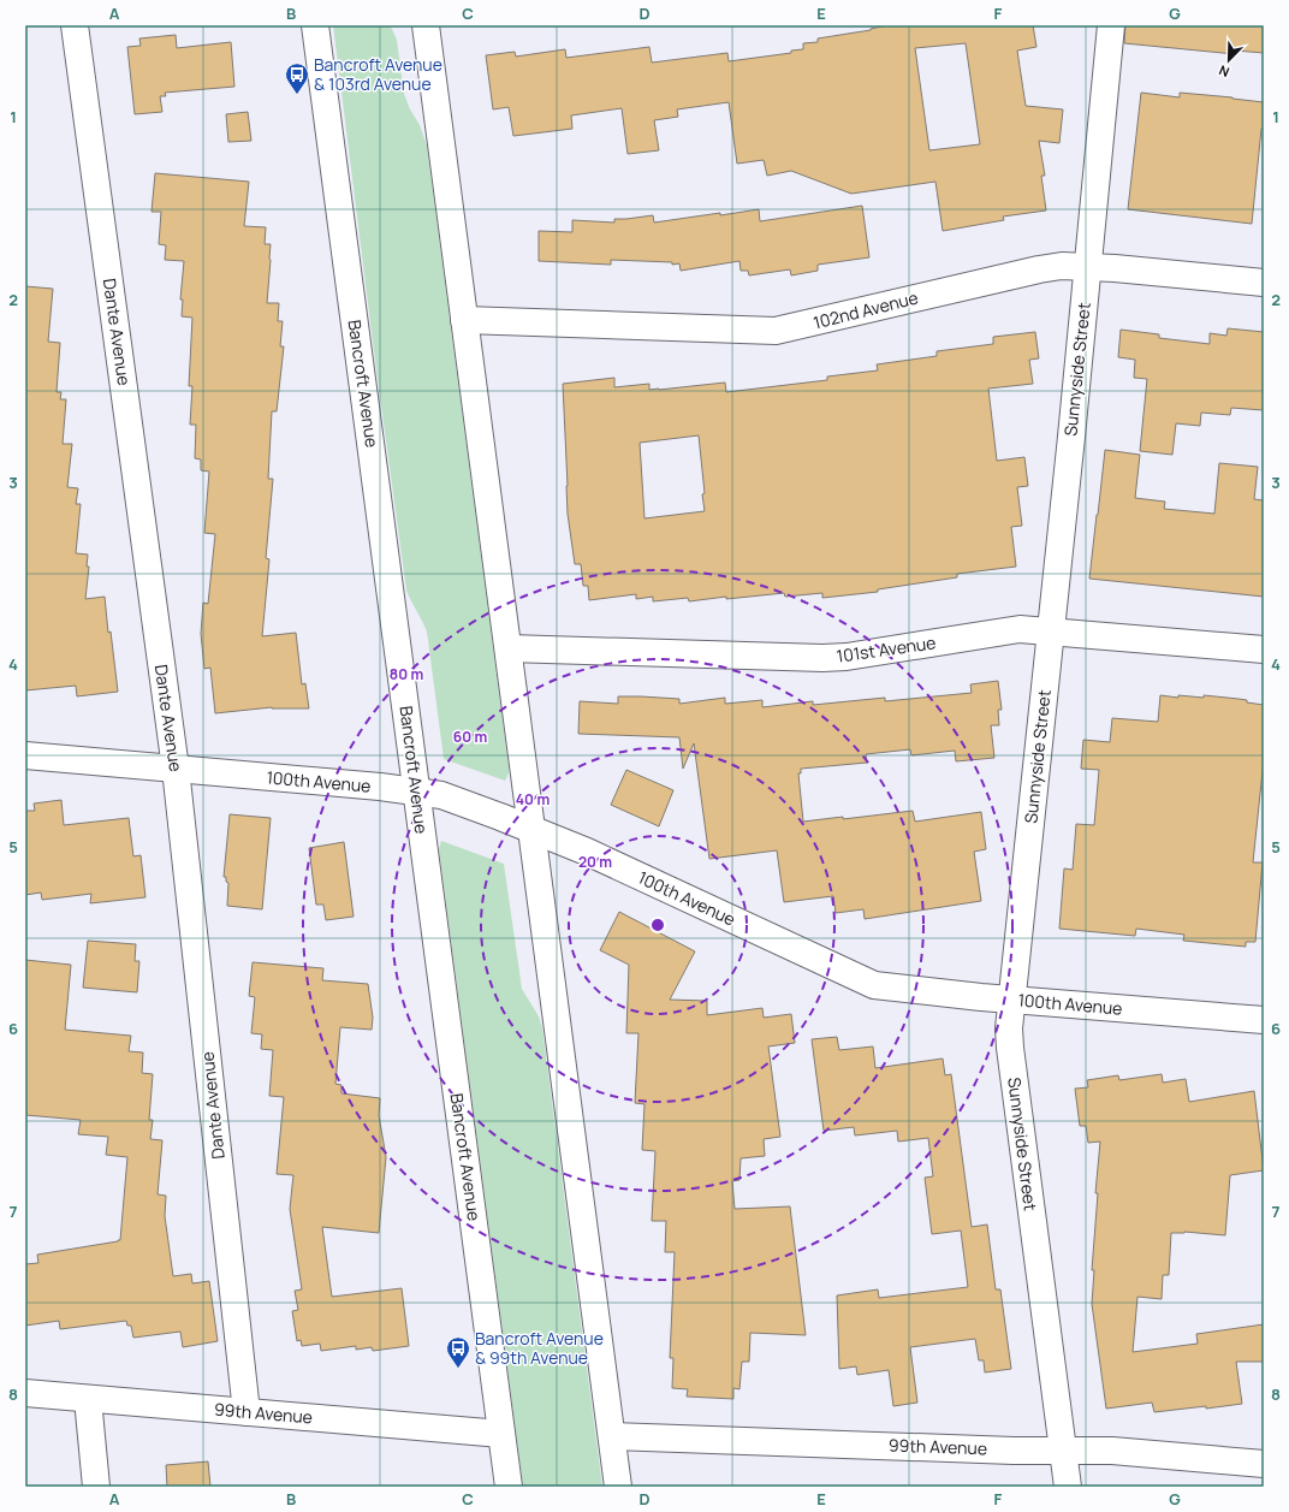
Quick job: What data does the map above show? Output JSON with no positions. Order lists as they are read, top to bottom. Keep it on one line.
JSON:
{"streets":{"street":["102nd Avenue","Dante Avenue","Sunnyside Street","Bancroft Avenue","101st Avenue","100th Avenue","99th Avenue"]},"crossings":[["102nd Avenue","Sunnyside Street"],["Dante Avenue","100th Avenue"],["Dante Avenue","99th Avenue"],["Sunnyside Street","101st Avenue"],["Sunnyside Street","100th Avenue"],["Sunnyside Street","99th Avenue"],["Bancroft Avenue","100th Avenue"],["Bancroft Avenue","99th Avenue"]],"places":{"bus stop":["Bancroft Avenue & 103rd Avenue","Bancroft Avenue & 99th Avenue"]},"north":"bottom left","grid":{"columns":["A","B","C","D","E","F","G"],"rows":["1","2","3","4","5","6","7","8"]},"rings":["80 m","60 m","40 m","20 m"]}
